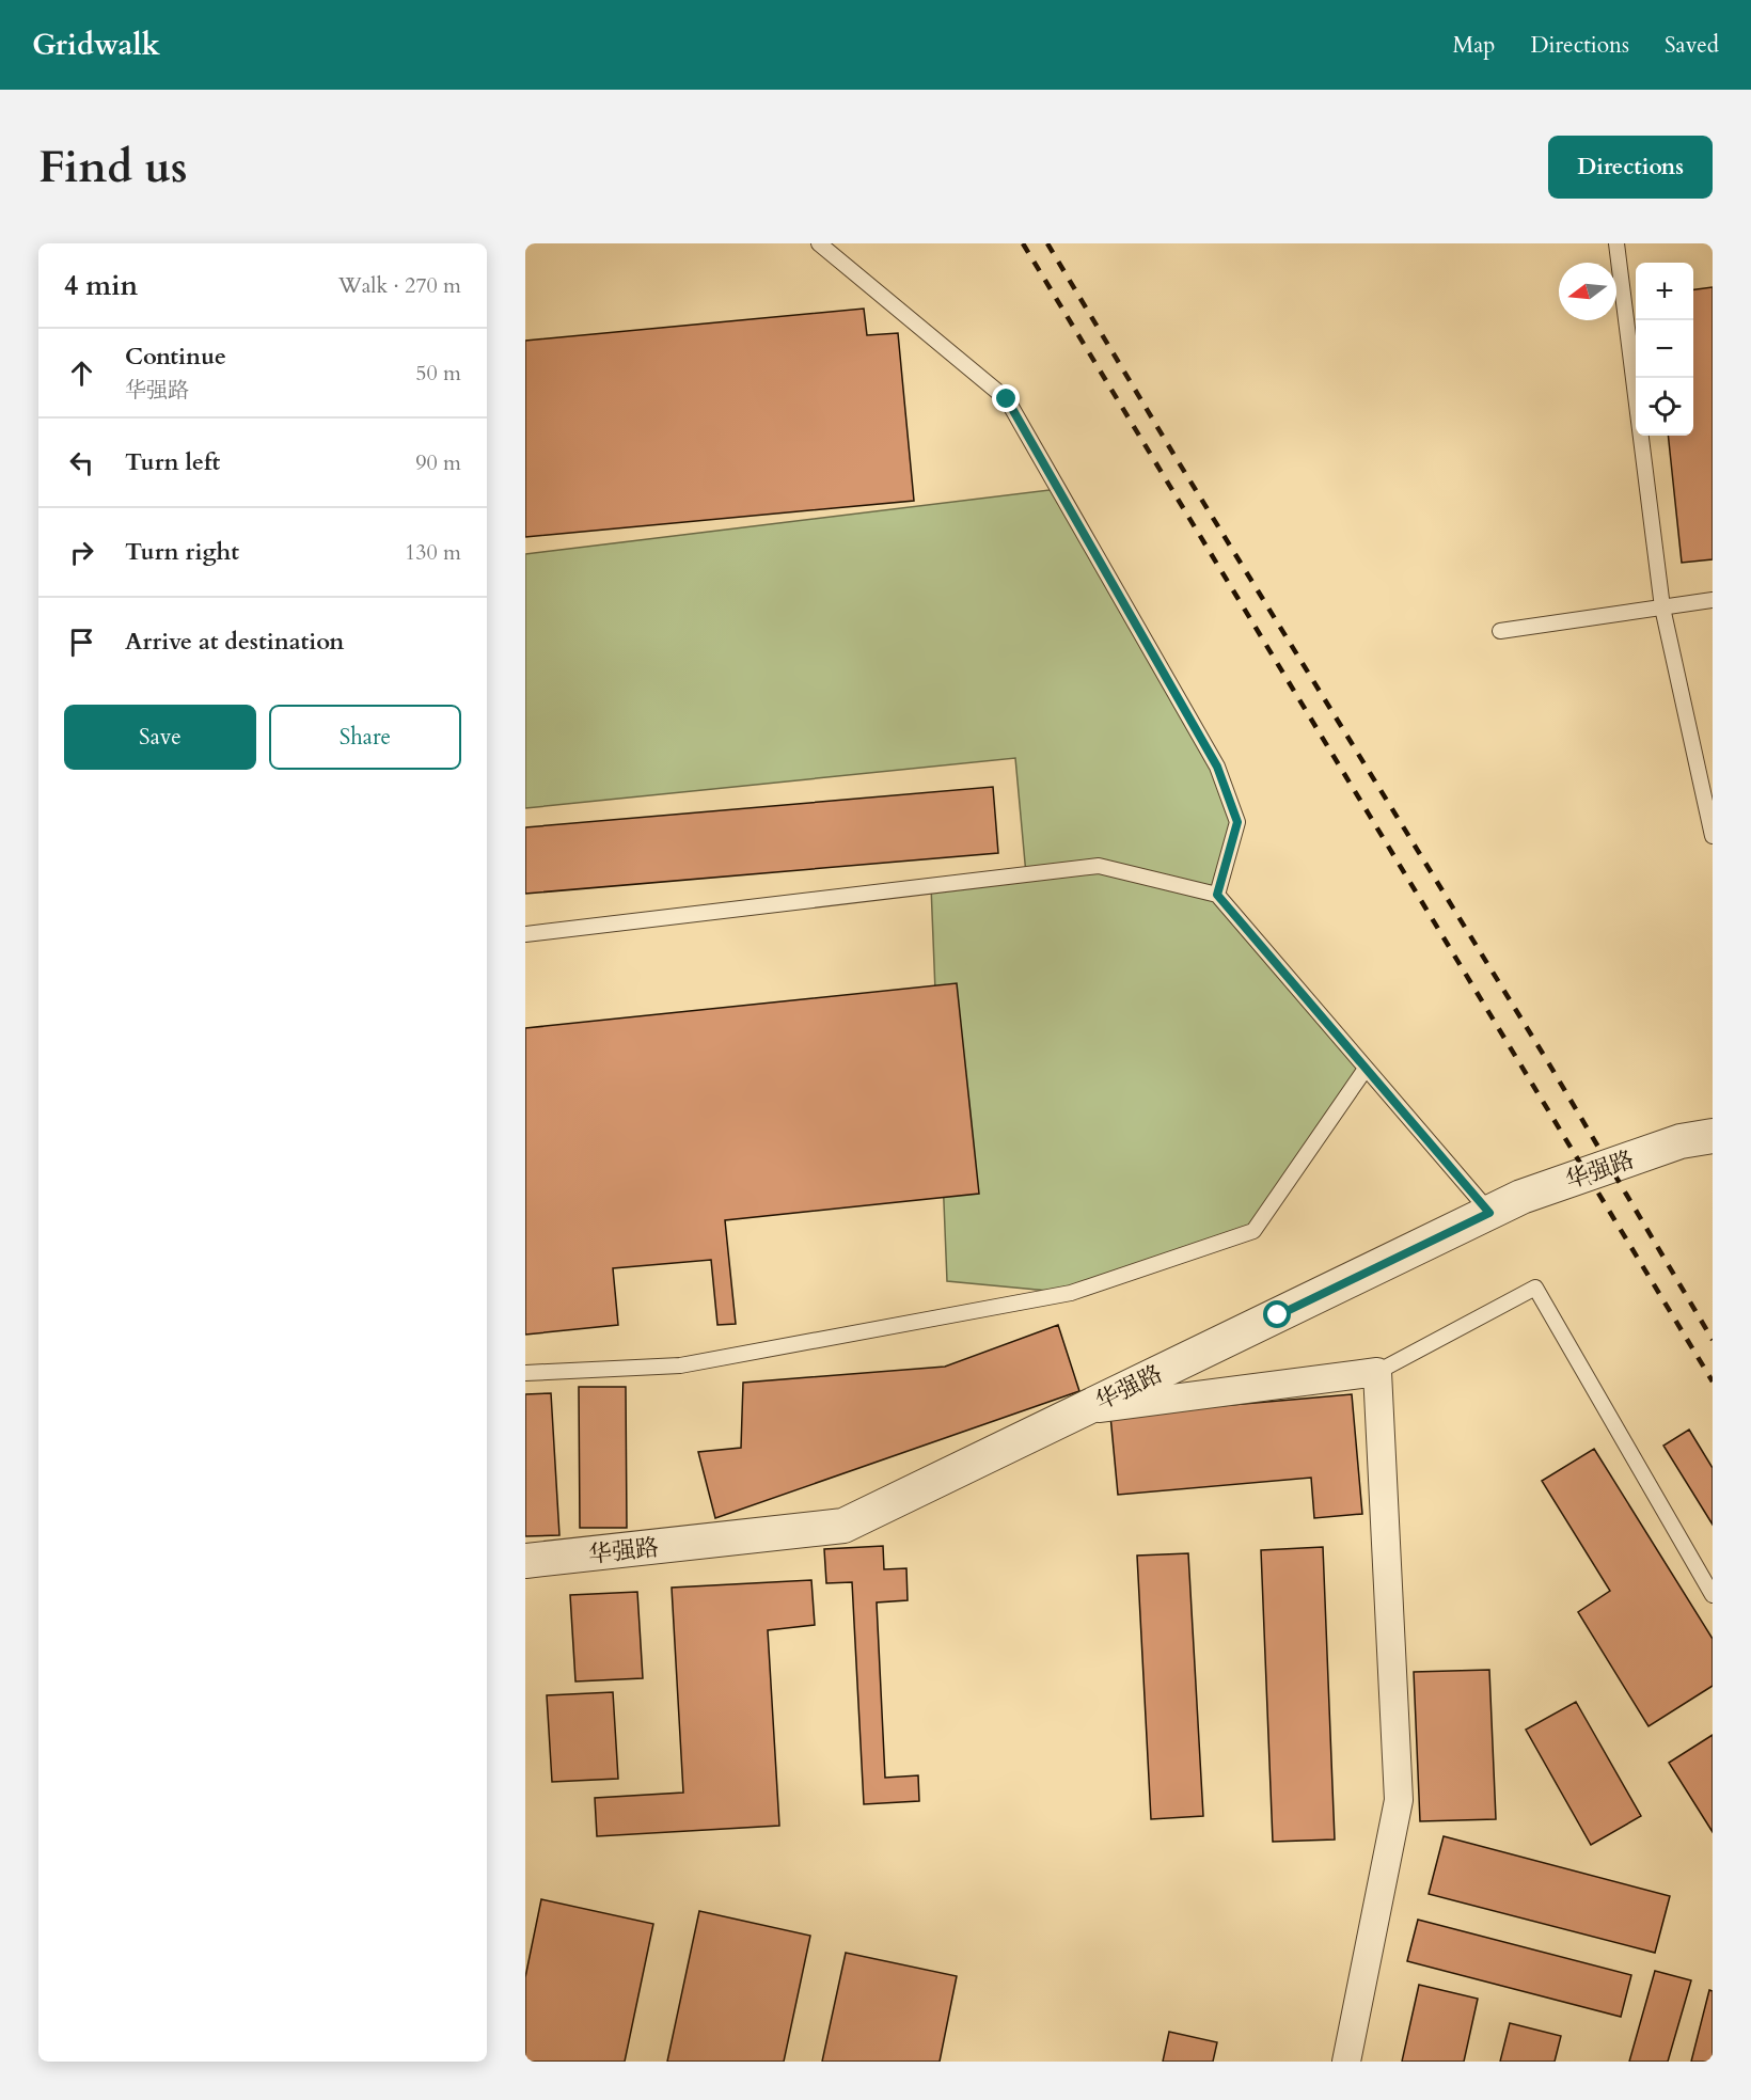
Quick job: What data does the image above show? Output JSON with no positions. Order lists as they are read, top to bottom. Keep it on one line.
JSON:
{"streets":{"street":["华强路"]},"north":"left","page":{"header":"Gridwalk","nav":["Map","Directions","Saved"],"buttons":["Directions",["Save","Share"]],"title":"Find us","heading":["4 min","Walk · 270 m"],"map_buttons":["+","−"],"list":[["Continue","华强路","50 m"],["Turn left","90 m"],["Turn right","130 m"],"Arrive at destination"]}}
